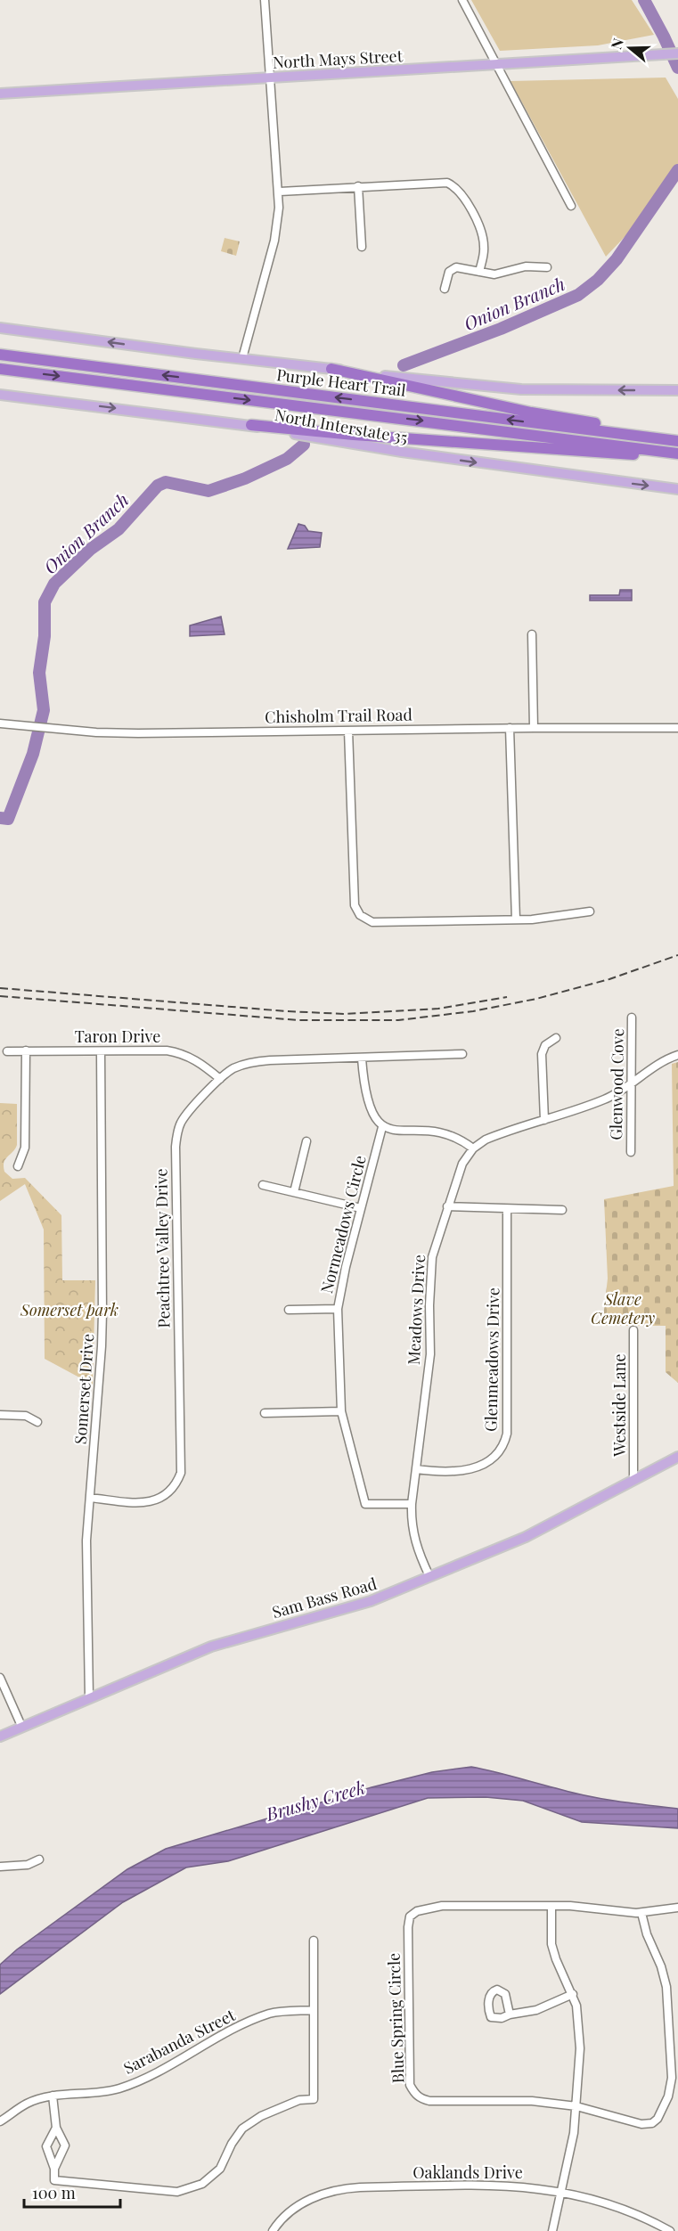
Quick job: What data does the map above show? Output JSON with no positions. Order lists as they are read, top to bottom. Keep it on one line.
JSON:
{"streets":{"highway":["Purple Heart Trail"],"main road":["North Mays Street","North Interstate 35","Sam Bass Road"],"street":["Chisholm Trail Road","Taron Drive","Glenwood Cove","Normeadows Circle","Peachtree Valley Drive","Meadows Drive","Glenmeadows Drive","Somerset Drive","Westside Lane","Blue Spring Circle","Sarabanda Street","Oaklands Drive"]},"crossings":[["Taron Drive","Peachtree Valley Drive"],["Taron Drive","Somerset Drive"],["Normeadows Circle","Meadows Drive"],["Peachtree Valley Drive","Somerset Drive"],["Meadows Drive","Glenmeadows Drive"],["Meadows Drive","Sam Bass Road"],["Somerset Drive","Sam Bass Road"],["Westside Lane","Sam Bass Road"]],"water":["Onion Branch","Brushy Creek"],"parks":["Slave Cemetery","Somerset park"],"scale_bar":"100 m","north":"left"}
